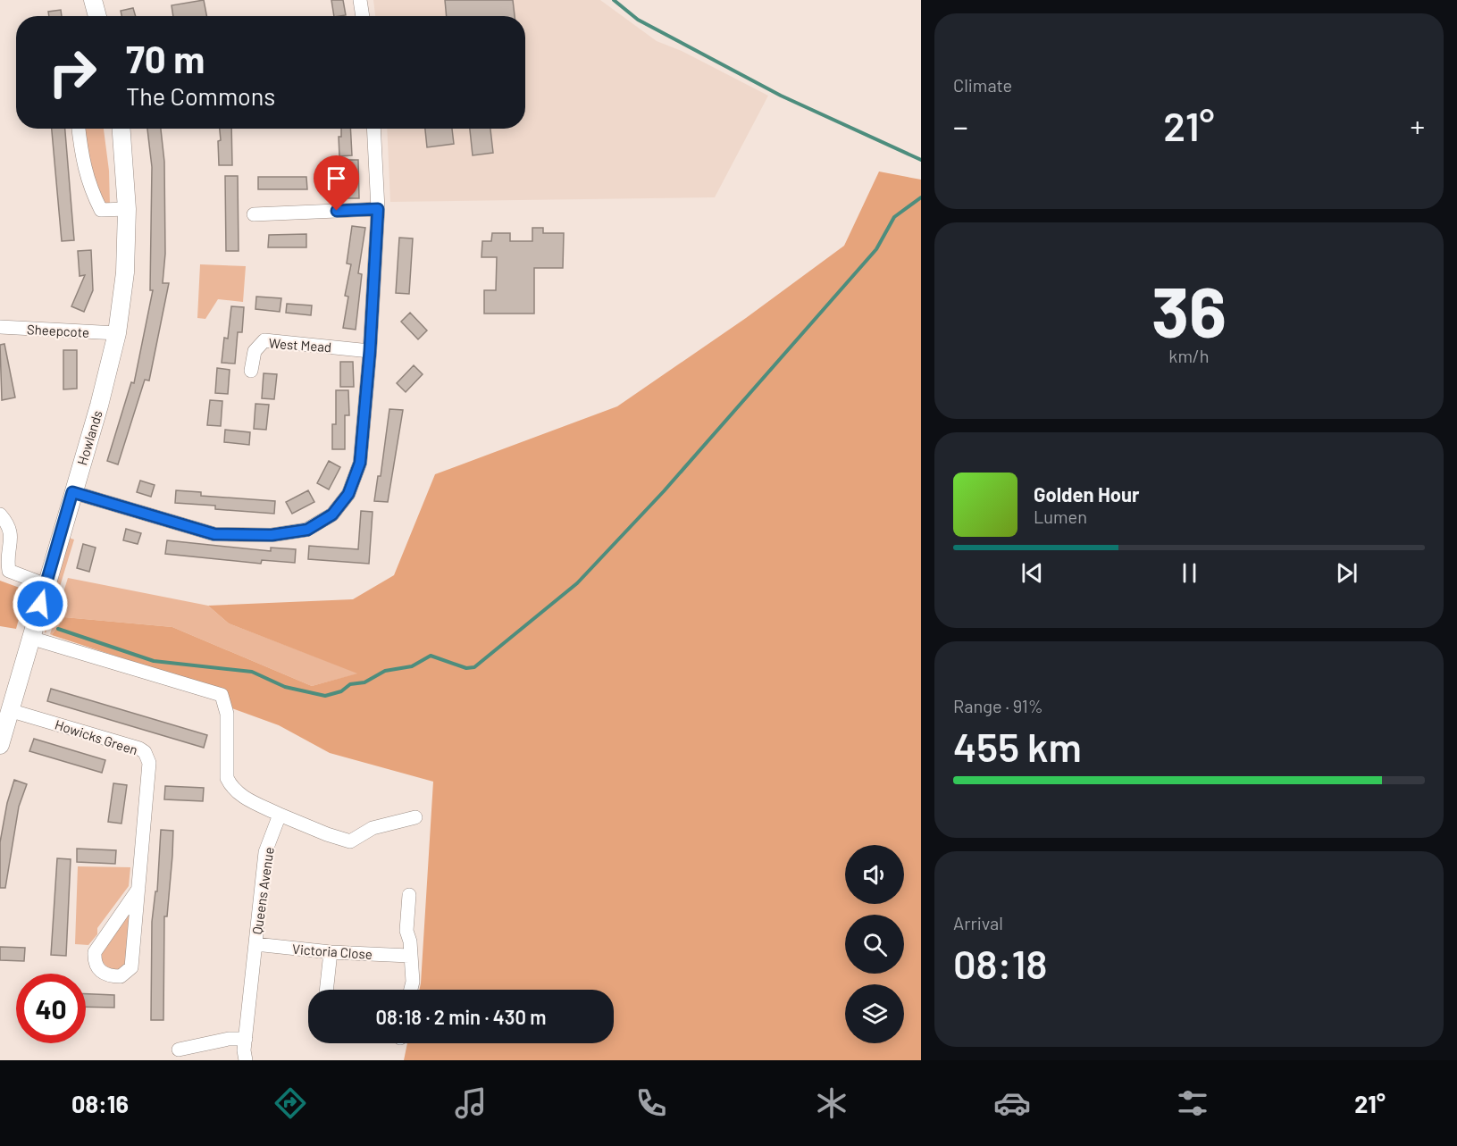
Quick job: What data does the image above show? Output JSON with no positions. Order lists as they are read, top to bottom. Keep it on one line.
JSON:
{"streets":{"street":["Sheepcote","West Mead","Howlands","Howicks Green","Queens Avenue","Victoria Close"]},"crossings":[["Sheepcote","Howlands"],["Howlands","Howicks Green"],["Queens Avenue","Victoria Close"]],"page":{"tile":["Climate",["36","km/h"],["Range · 91%","455 km"],["Arrival","08:18"]],"turn":["70 m","The Commons"],"heat":["−","21°","+"],"song":["Golden Hour","Lumen"],"limit":"40","trip":"08:18 · 2 min · 430 m","tabs":["08:16","21°"]}}
